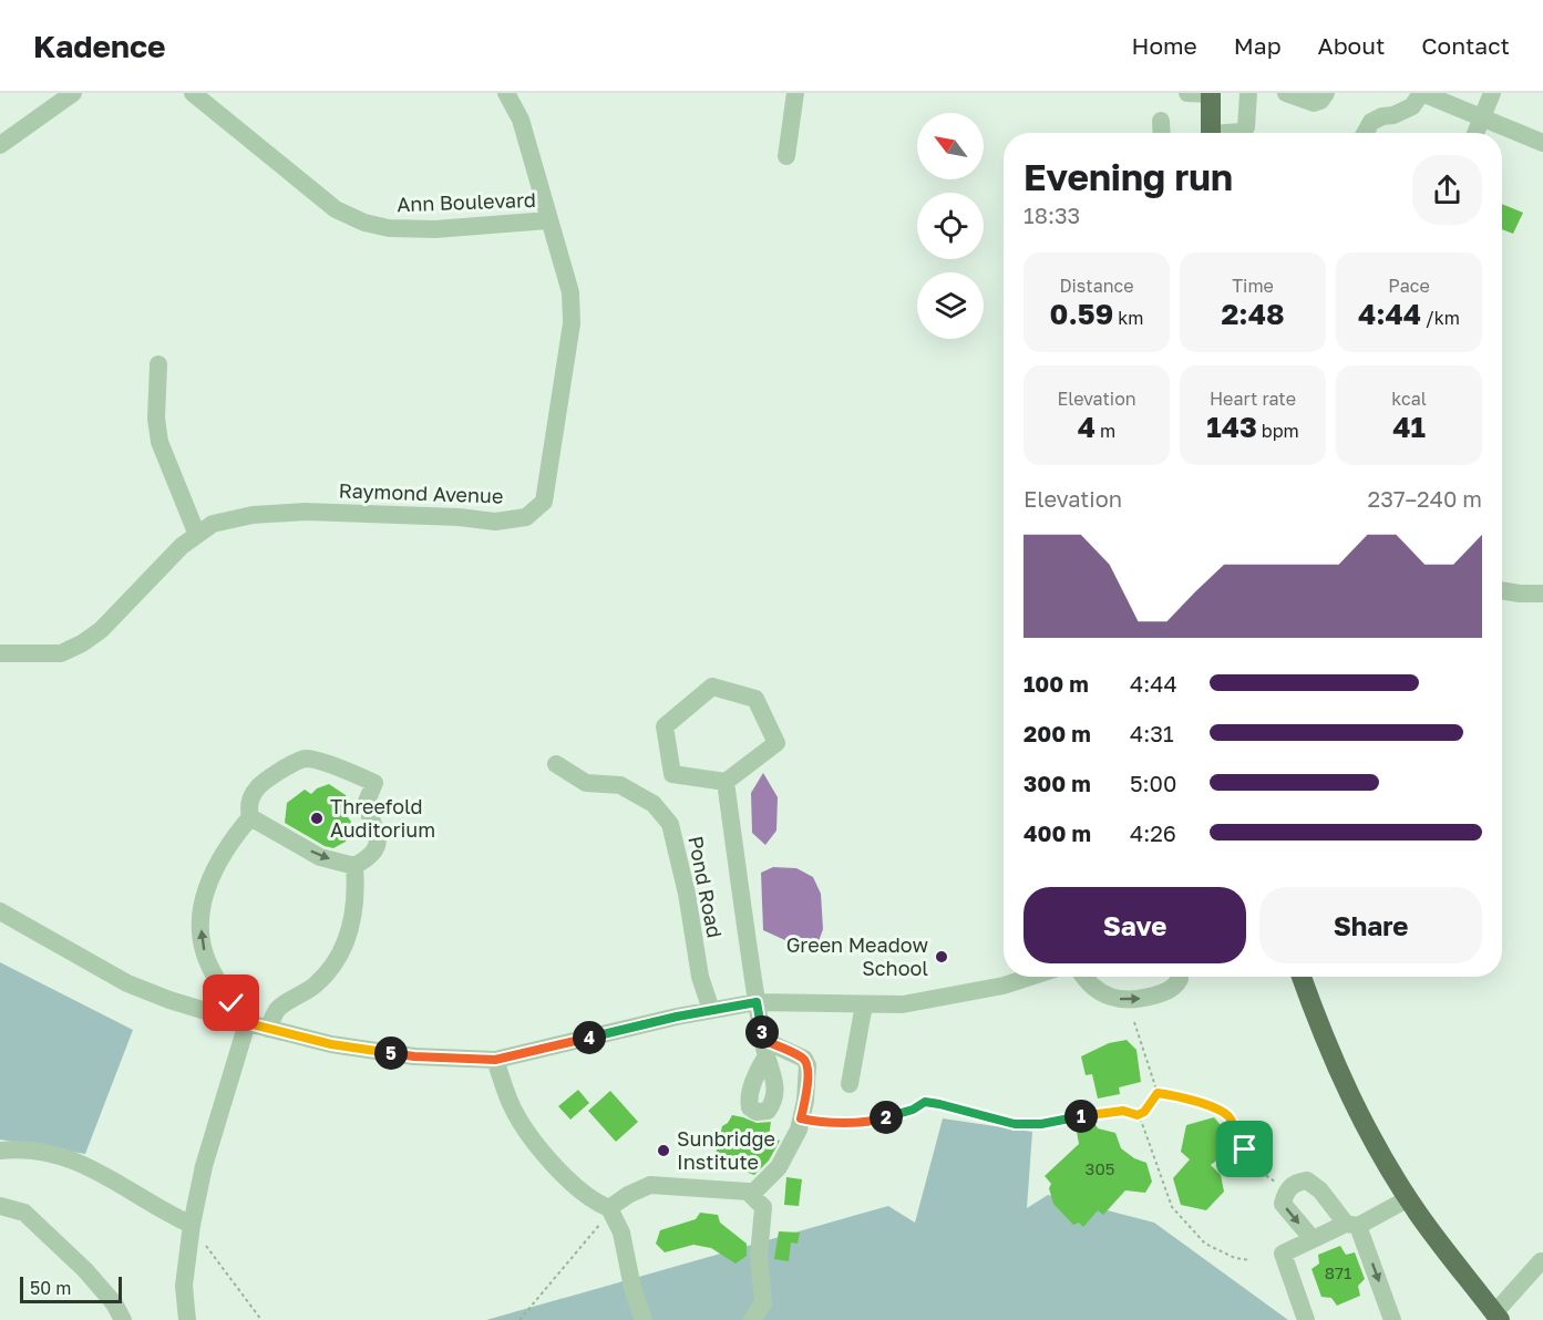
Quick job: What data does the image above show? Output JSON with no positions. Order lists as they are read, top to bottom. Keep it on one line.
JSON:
{"streets":{"street":["Ann Boulevard","Raymond Avenue","Pond Road"]},"crossings":[["Ann Boulevard","Raymond Avenue"]],"places":["Threefold Auditorium","Green Meadow School","Sunbridge Institute"],"house_numbers":["305","871"],"scale_bar":"50 m","north":"top left","page":{"header":"Kadence","nav":["Home","Map","About","Contact"],"heading":["Evening run","18:33"],"stats":[["Distance","0.59 km"],["Time","2:48"],["Pace","4:44 /km"],["Elevation","4 m"],["Heart rate","143 bpm"],["kcal","41"]],"chart":["Elevation","237–240 m"],"list":[{"name":"100 m","note":"4:44"},{"name":"200 m","note":"4:31"},{"name":"300 m","note":"5:00"},{"name":"400 m","note":"4:26"}],"buttons":["Save","Share"],"pins":["3","4","5","1","2"],"scale":"50 m"}}
